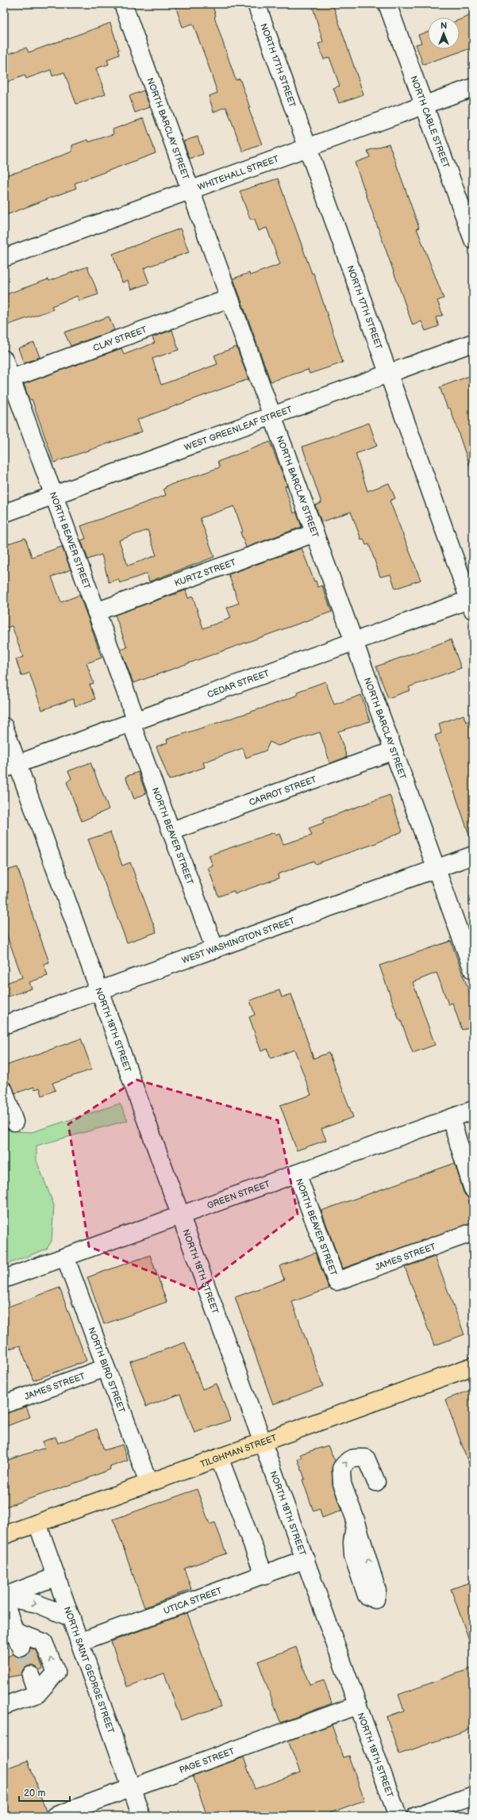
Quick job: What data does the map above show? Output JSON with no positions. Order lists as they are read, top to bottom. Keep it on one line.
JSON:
{"streets":{"main road":["TILGHMAN STREET"],"street":["NORTH 17TH STREET","NORTH CABLE STREET","NORTH BARCLAY STREET","WHITEHALL STREET","CLAY STREET","WEST GREENLEAF STREET","NORTH BEAVER STREET","KURTZ STREET","CEDAR STREET","CARROT STREET","WEST WASHINGTON STREET","NORTH 18TH STREET","GREEN STREET","JAMES STREET","NORTH BIRD STREET","UTICA STREET","NORTH SAINT GEORGE STREET","PAGE STREET"]},"crossings":[["NORTH 17TH STREET","WHITEHALL STREET"],["NORTH 17TH STREET","WEST GREENLEAF STREET"],["NORTH 17TH STREET","CEDAR STREET"],["NORTH CABLE STREET","WHITEHALL STREET"],["NORTH BARCLAY STREET","WHITEHALL STREET"],["NORTH BARCLAY STREET","CLAY STREET"],["NORTH BARCLAY STREET","WEST GREENLEAF STREET"],["NORTH BARCLAY STREET","KURTZ STREET"],["NORTH BARCLAY STREET","CEDAR STREET"],["NORTH BARCLAY STREET","CARROT STREET"],["NORTH BARCLAY STREET","WEST WASHINGTON STREET"],["CLAY STREET","NORTH BEAVER STREET"],["WEST GREENLEAF STREET","NORTH BEAVER STREET"],["NORTH BEAVER STREET","KURTZ STREET"],["NORTH BEAVER STREET","CEDAR STREET"],["NORTH BEAVER STREET","CARROT STREET"],["NORTH BEAVER STREET","WEST WASHINGTON STREET"],["NORTH BEAVER STREET","GREEN STREET"],["NORTH BEAVER STREET","JAMES STREET"],["CEDAR STREET","NORTH 18TH STREET"],["WEST WASHINGTON STREET","NORTH 18TH STREET"],["NORTH 18TH STREET","GREEN STREET"],["NORTH 18TH STREET","TILGHMAN STREET"],["NORTH 18TH STREET","UTICA STREET"],["NORTH 18TH STREET","PAGE STREET"],["GREEN STREET","NORTH BIRD STREET"],["JAMES STREET","NORTH BIRD STREET"],["NORTH BIRD STREET","TILGHMAN STREET"],["TILGHMAN STREET","NORTH SAINT GEORGE STREET"],["UTICA STREET","NORTH SAINT GEORGE STREET"],["NORTH SAINT GEORGE STREET","PAGE STREET"]],"scale_bar":"20 m","north":"top"}
